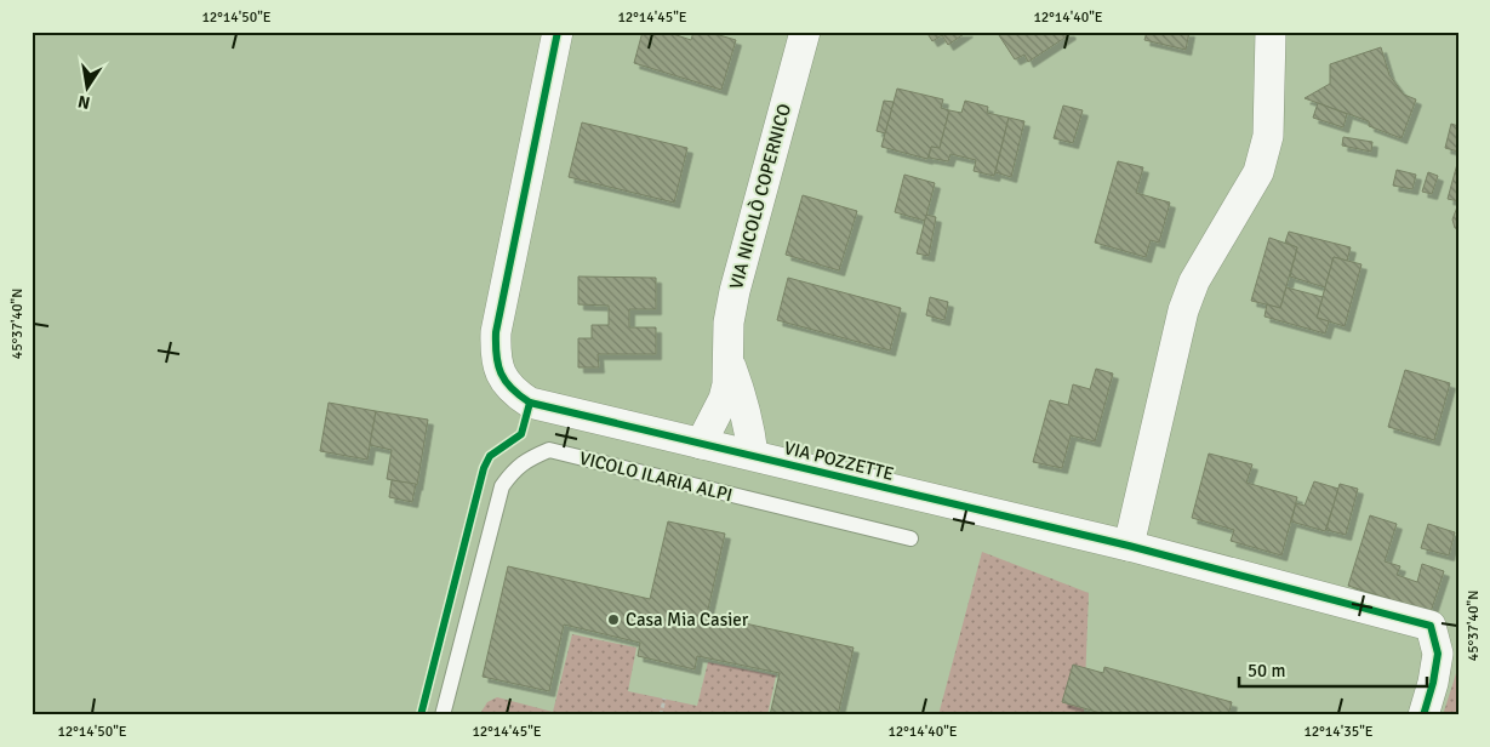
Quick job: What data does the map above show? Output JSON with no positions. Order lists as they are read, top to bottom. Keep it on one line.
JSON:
{"streets":{"street":["VIA NICOLÒ COPERNICO","VIA POZZETTE"],"lane":["VICOLO ILARIA ALPI"]},"crossings":[["VIA NICOLÒ COPERNICO","VIA POZZETTE"]],"places":["Casa Mia Casier"],"scale_bar":"50 m","north":"bottom","coordinates":["12°14'50\"E","12°14'45\"E","12°14'40\"E","45°37'40\"N","12°14'35\"E"]}
